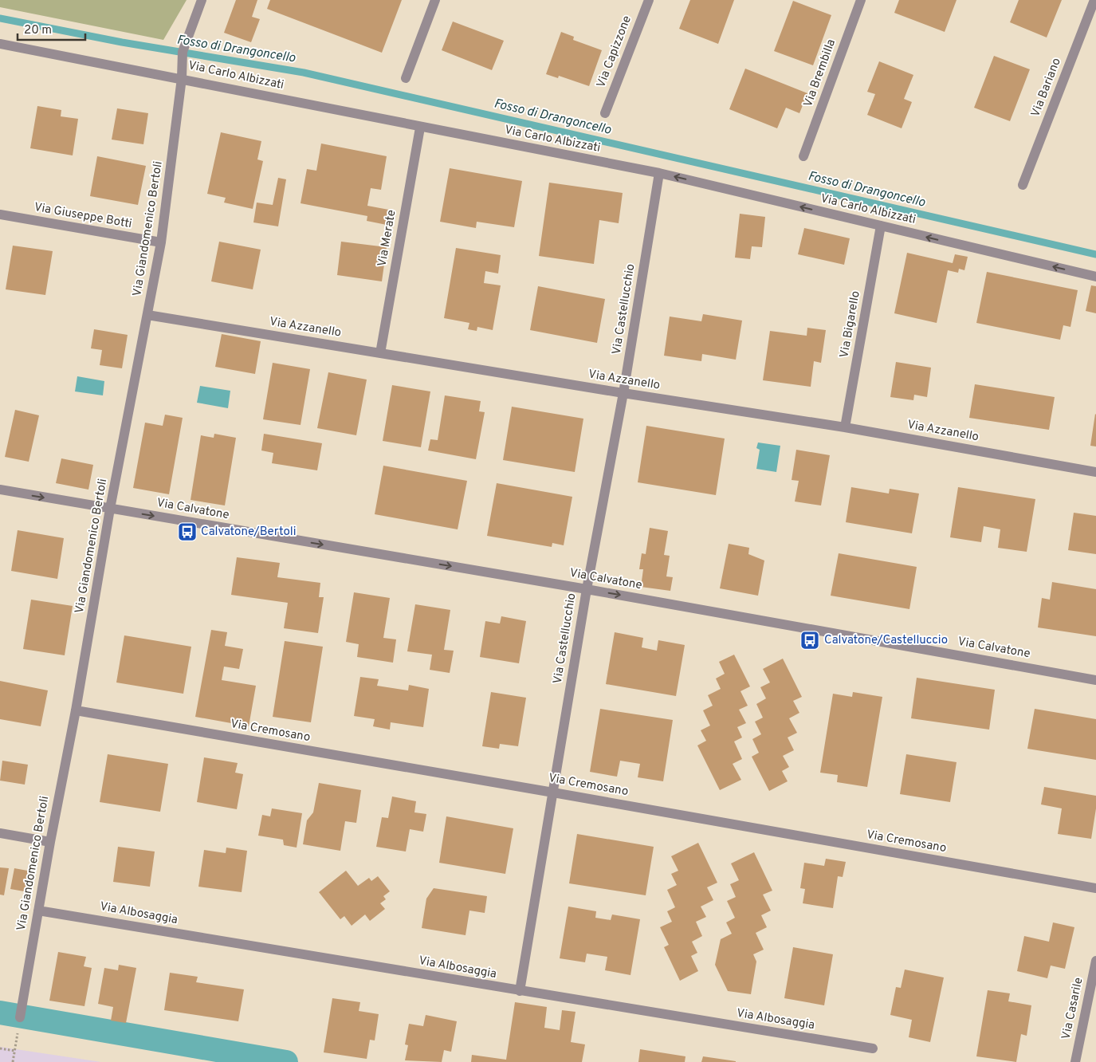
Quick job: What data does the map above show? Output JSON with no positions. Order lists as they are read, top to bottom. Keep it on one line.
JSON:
{"streets":{"street":["Via Capizzone","Via Brembilla","Via Carlo Albizzati","Via Bariano","Via Giuseppe Botti","Via Giandomenico Bertoli","Via Merate","Via Castellucchio","Via Bigarello","Via Azzanello","Via Calvatone","Via Cremosano","Via Albosaggia","Via Casarile"]},"crossings":[["Via Carlo Albizzati","Via Giandomenico Bertoli"],["Via Carlo Albizzati","Via Merate"],["Via Carlo Albizzati","Via Castellucchio"],["Via Carlo Albizzati","Via Bigarello"],["Via Giuseppe Botti","Via Giandomenico Bertoli"],["Via Giandomenico Bertoli","Via Azzanello"],["Via Giandomenico Bertoli","Via Calvatone"],["Via Giandomenico Bertoli","Via Cremosano"],["Via Giandomenico Bertoli","Via Albosaggia"],["Via Merate","Via Azzanello"],["Via Castellucchio","Via Azzanello"],["Via Castellucchio","Via Calvatone"],["Via Castellucchio","Via Cremosano"],["Via Castellucchio","Via Albosaggia"],["Via Bigarello","Via Azzanello"]],"one_way":["Via Carlo Albizzati","Via Calvatone"],"water":["Fosso di Drangoncello"],"places":{"bus stop":["Calvatone/Bertoli","Calvatone/Castelluccio"]},"scale_bar":"20 m"}
